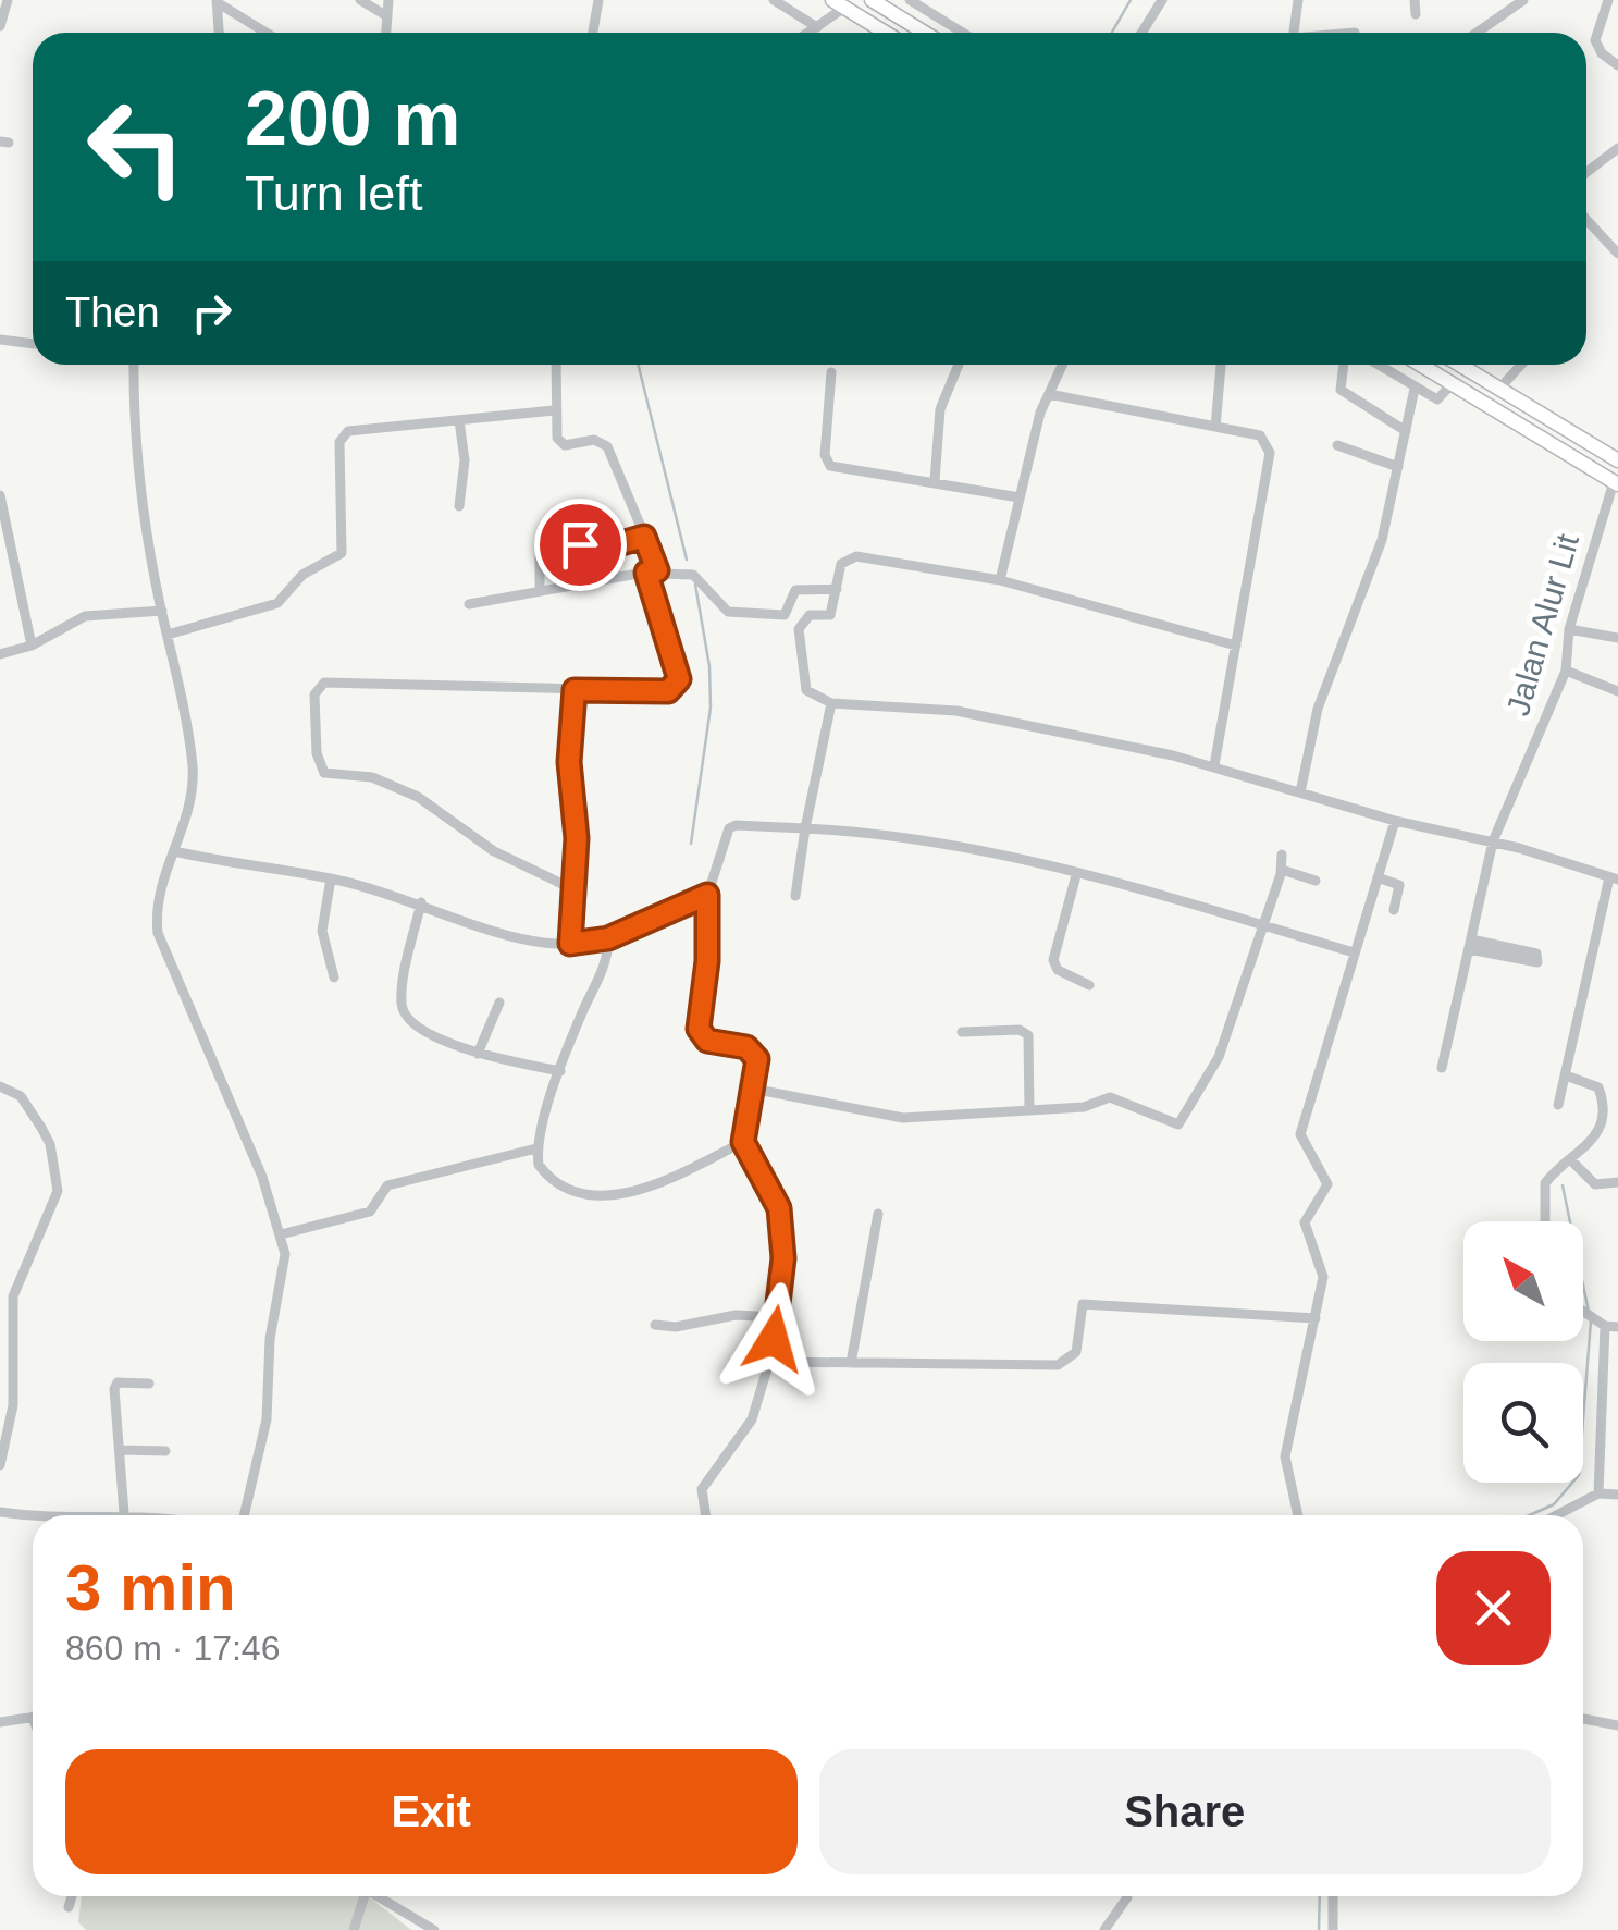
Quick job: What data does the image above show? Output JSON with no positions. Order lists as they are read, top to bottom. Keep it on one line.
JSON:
{"streets":{"street":["Jalan Alur Lit"]},"north":"top left","page":{"turn":["200 m","Turn left"],"then":"Then","heading":["3 min","860 m · 17:46"],"buttons":["Exit","Share"]}}
